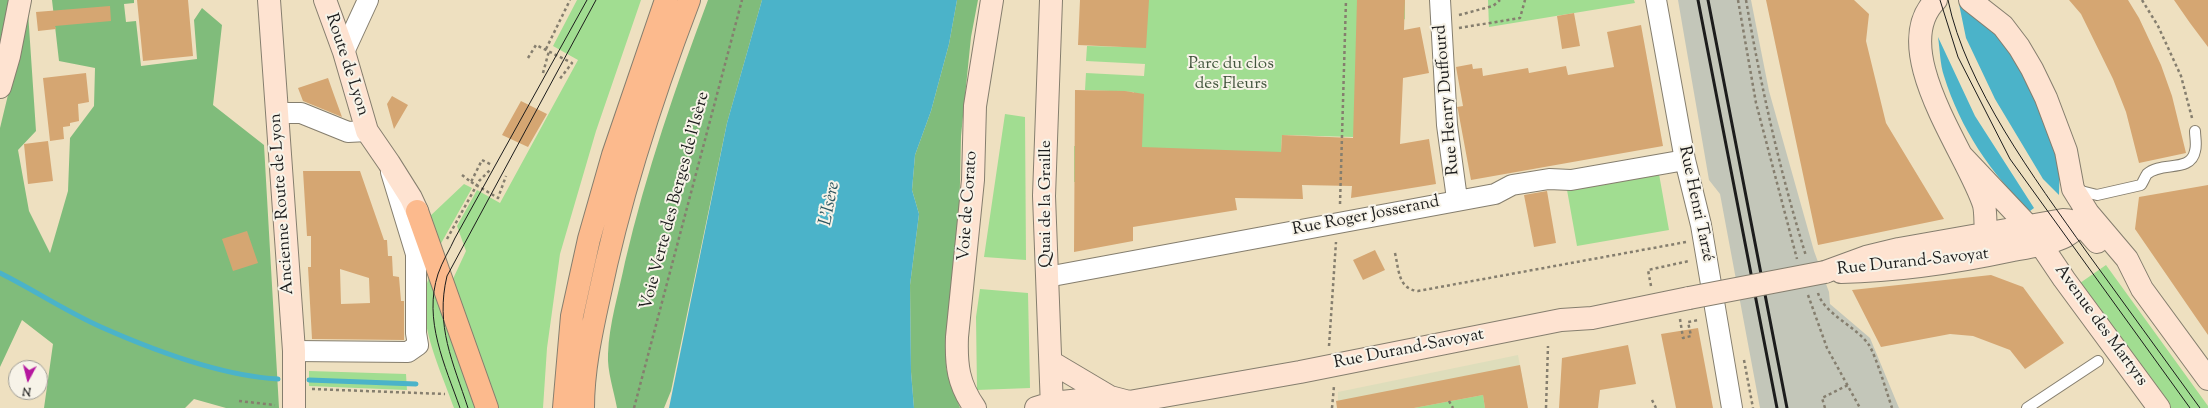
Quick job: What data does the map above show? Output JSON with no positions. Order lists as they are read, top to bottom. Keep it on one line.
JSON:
{"streets":{"main road":["Route de Lyon","Ancienne Route de Lyon","Quai de la Graille","Voie de Corato","Rue Durand-Savoyat","Avenue des Martyrs"],"street":["Rue Henry Duffourd","Rue Henri Tarzé","Rue Roger Josserand"],"path":["Voie Verte des Berges de l'Isère"]},"crossings":[["Route de Lyon","Ancienne Route de Lyon"],["Rue Henry Duffourd","Rue Roger Josserand"],["Quai de la Graille","Rue Roger Josserand"],["Quai de la Graille","Rue Durand-Savoyat"],["Rue Henri Tarzé","Rue Roger Josserand"],["Rue Durand-Savoyat","Avenue des Martyrs"]],"water":["L'Isère"],"parks":["Parc du clos des Fleurs"],"north":"bottom"}
